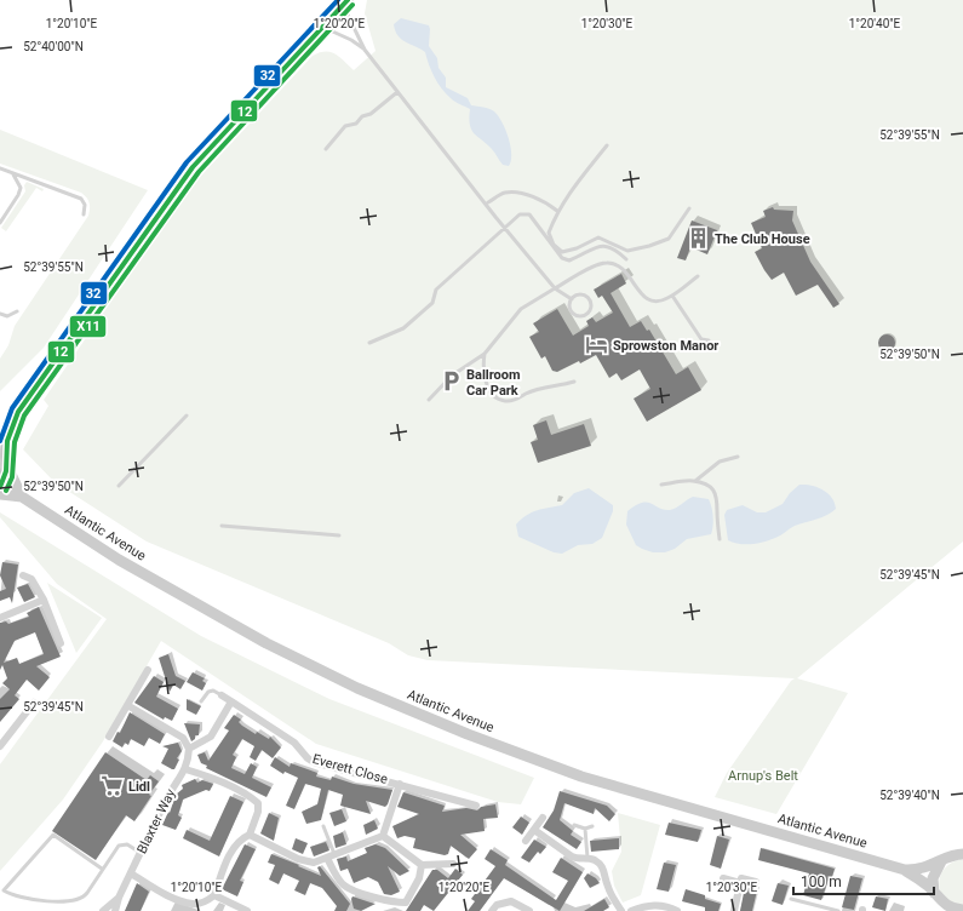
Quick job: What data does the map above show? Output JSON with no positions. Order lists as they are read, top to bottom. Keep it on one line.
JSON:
{"streets":{"street":["Atlantic Avenue","Everett Close","Blaxter Way"]},"parks":["Arnup's Belt"],"places":{"building":["The Club House"],"hotel":["Sprowston Manor"],"parking":["Ballroom Car Park"],"supermarket":["Lidl"]},"lines":["transit line 12","transit line 32","transit line X11"],"scale_bar":"100 m","coordinates":["1°20'10\"E","1°20'20\"E","1°20'30\"E","1°20'40\"E","52°40'00\"N","52°39'55\"N","52°39'50\"N","52°39'45\"N","52°39'40\"N"]}
